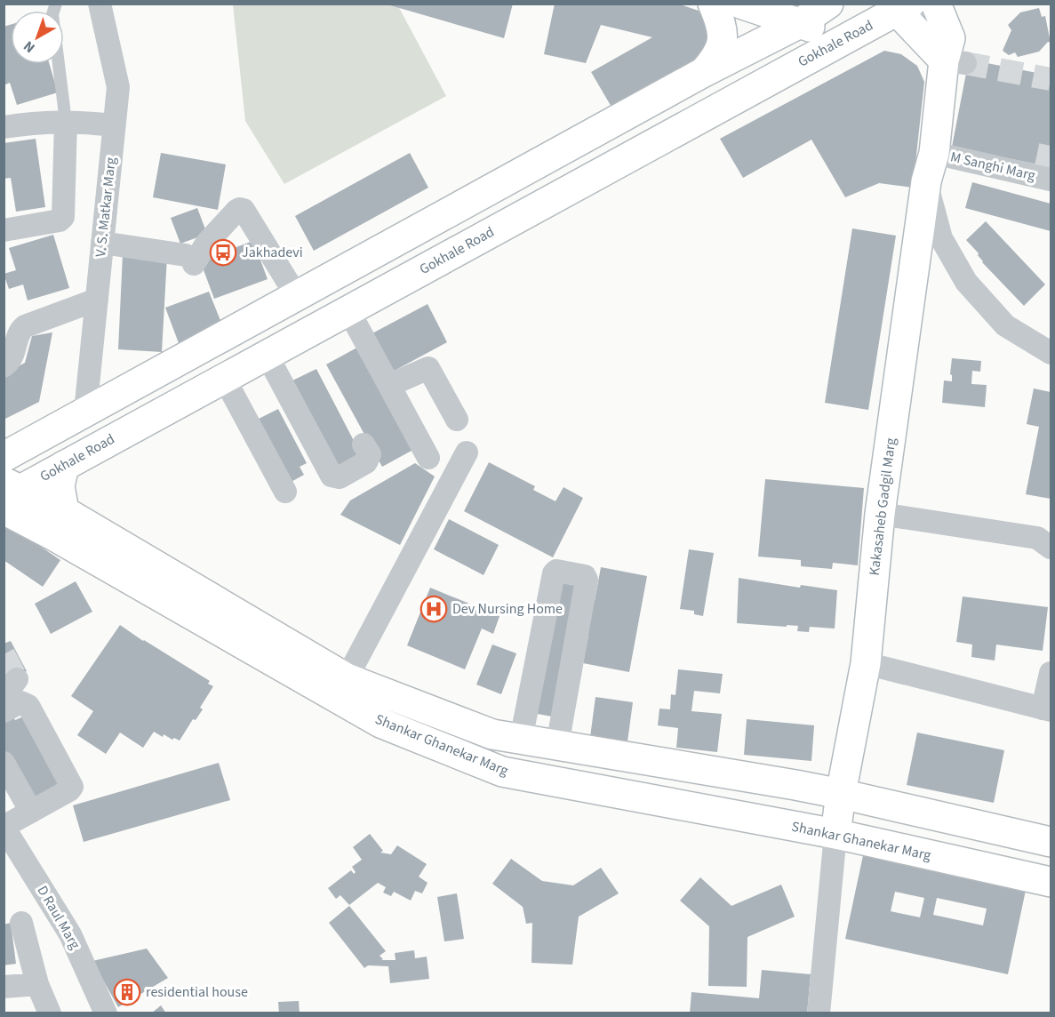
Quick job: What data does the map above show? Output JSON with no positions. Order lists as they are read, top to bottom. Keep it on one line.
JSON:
{"streets":{"main road":["Gokhale Road","Kakasaheb Gadgil Marg","Shankar Ghanekar Marg"],"street":["M Sanghi Marg","V. S. Matkar Marg","D Raul Marg"]},"crossings":[["Gokhale Road","Shankar Ghanekar Marg"],["M Sanghi Marg","Kakasaheb Gadgil Marg"],["Kakasaheb Gadgil Marg","Shankar Ghanekar Marg"]],"places":{"bus stop":["Jakhadevi"],"hospital":["Dev Nursing Home"],"building":["residential house"]},"north":"bottom left"}
